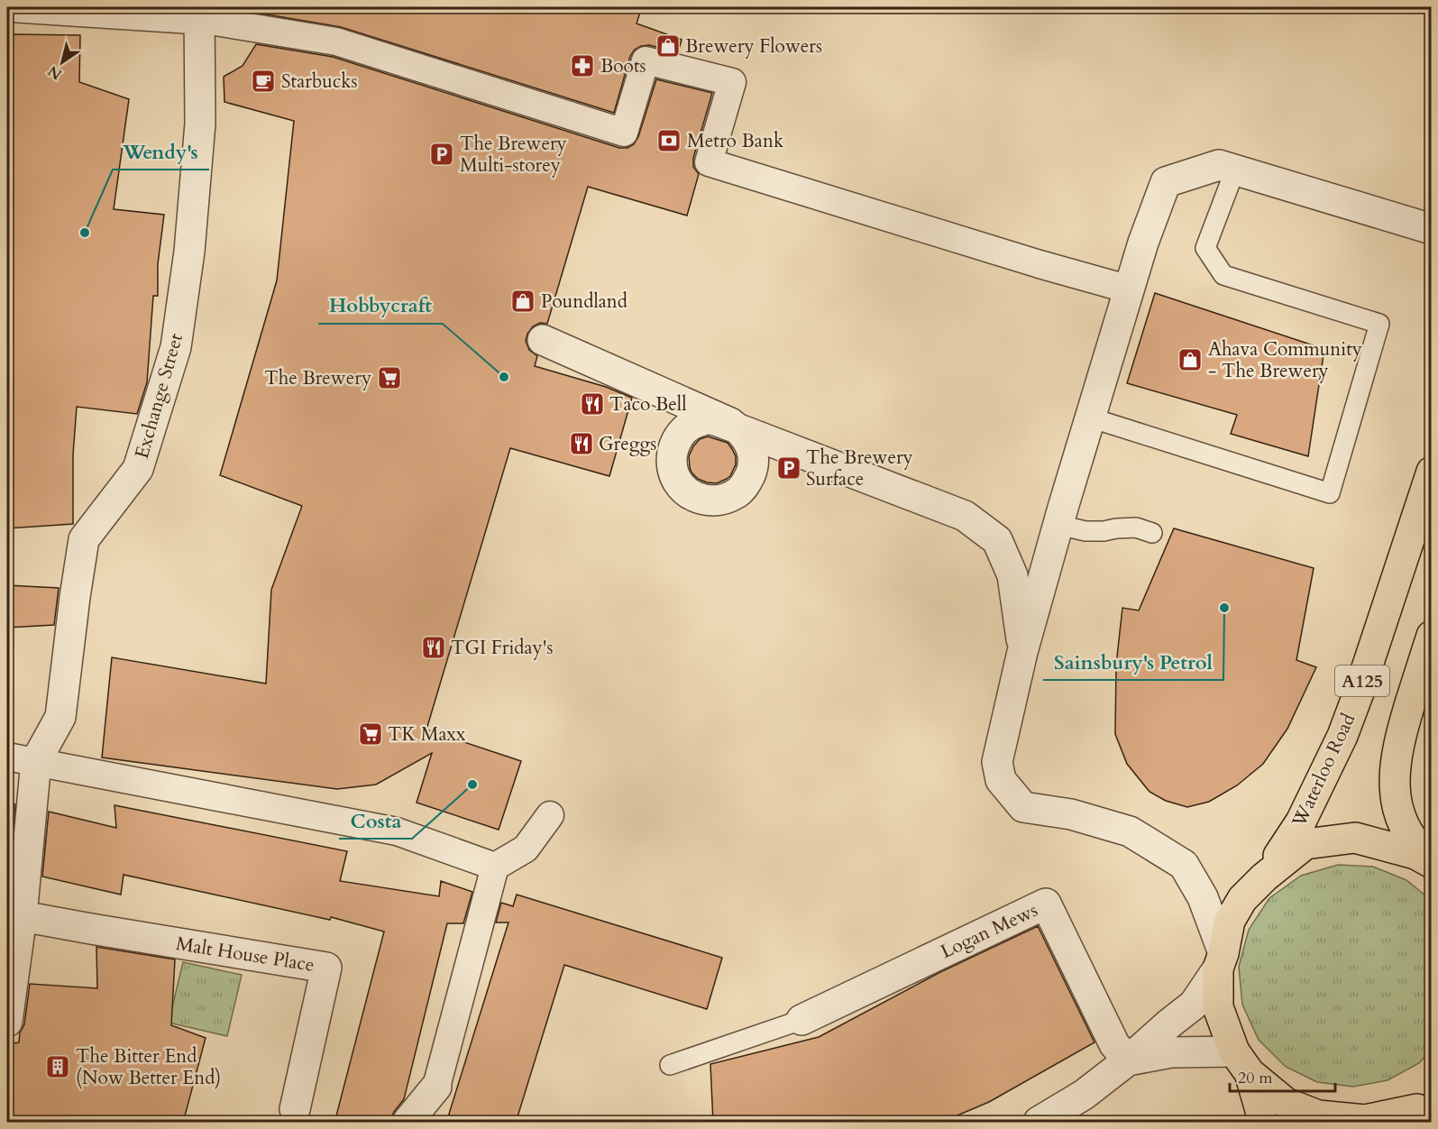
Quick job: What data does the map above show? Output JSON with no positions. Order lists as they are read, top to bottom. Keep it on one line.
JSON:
{"streets":{"main road":["A125","Waterloo Road"],"street":["Exchange Street","Logan Mews","Malt House Place"]},"crossings":[["Exchange Street","Malt House Place"]],"places":{"shop":["Brewery Flowers","Poundland","Ahava Community - The Brewery"],"pharmacy":["Boots"],"cafe":["Starbucks"],"bank":["Metro Bank"],"parking":["The Brewery Multi-storey","The Brewery Surface"],"other":["Wendy's","Hobbycraft","Sainsbury's Petrol","Costa"],"supermarket":["The Brewery","TK Maxx"],"restaurant":["Taco Bell","Greggs","TGI Friday's"],"building":["The Bitter End (Now Better End)"]},"scale_bar":"20 m","north":"bottom left"}
